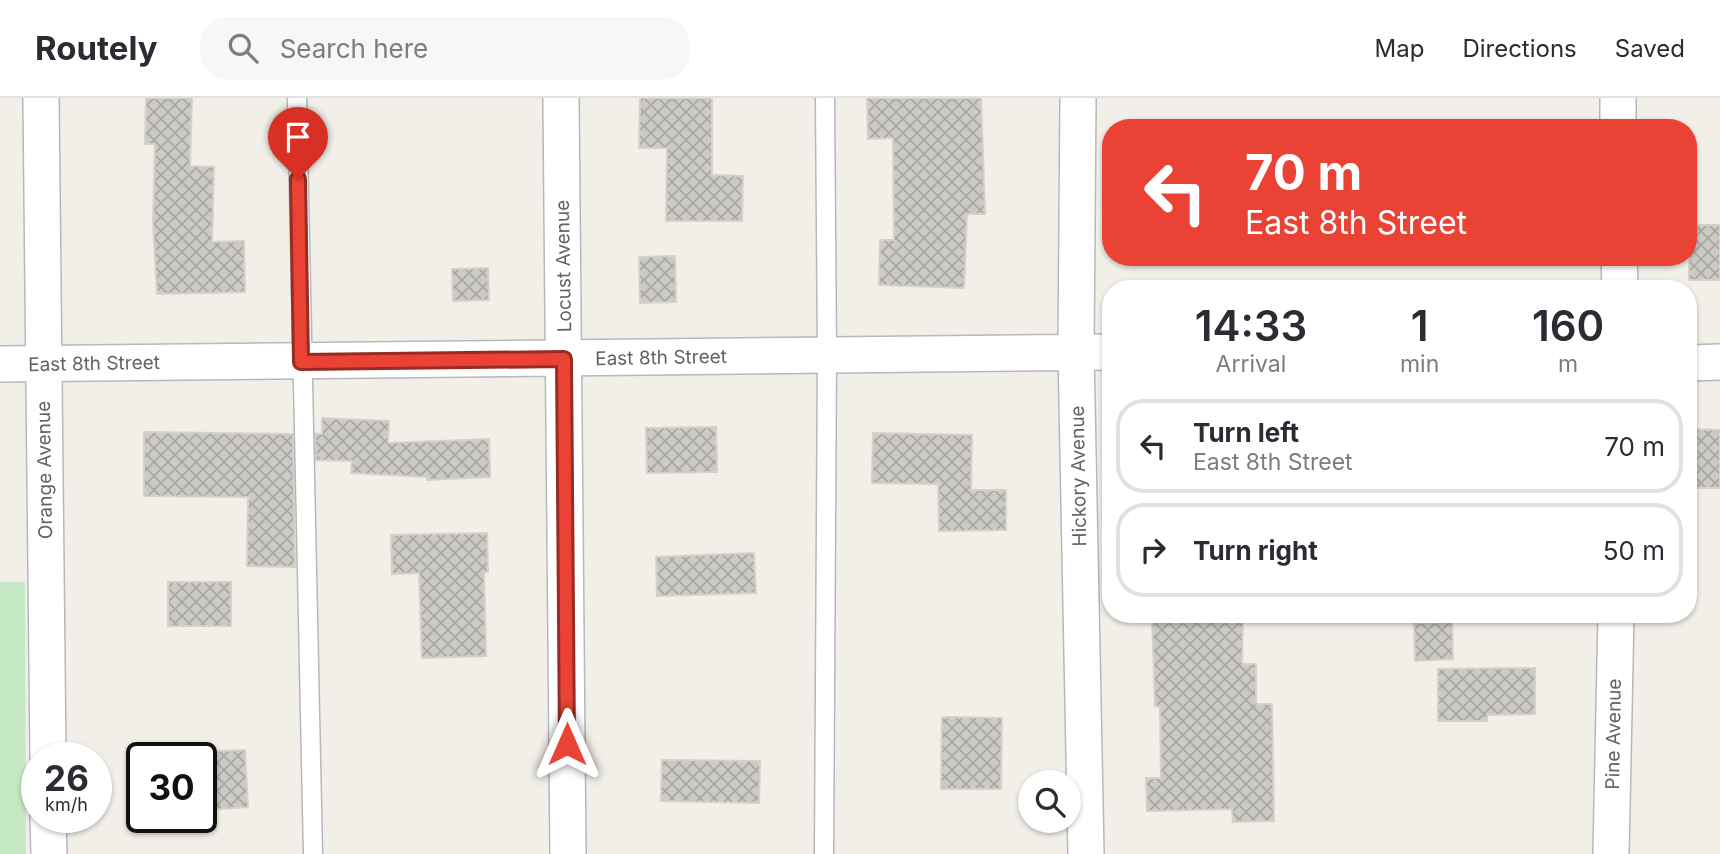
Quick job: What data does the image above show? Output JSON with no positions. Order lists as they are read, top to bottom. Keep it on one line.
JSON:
{"streets":{"street":["Locust Avenue","East 8th Street","Orange Avenue","Hickory Avenue","Pine Avenue"]},"crossings":[["Locust Avenue","East 8th Street"],["East 8th Street","Orange Avenue"],["East 8th Street","Hickory Avenue"]],"page":{"header":"Routely","search":"Search here","nav":["Map","Directions","Saved"],"turn":["70 m","East 8th Street"],"eta":["14:33","Arrival","1","min","160","m"],"list":[{"name":"Turn left","note":"East 8th Street","value":"70 m"},{"name":"Turn right","value":"50 m"}],"speed":"26 km/h","limit":"30"}}
